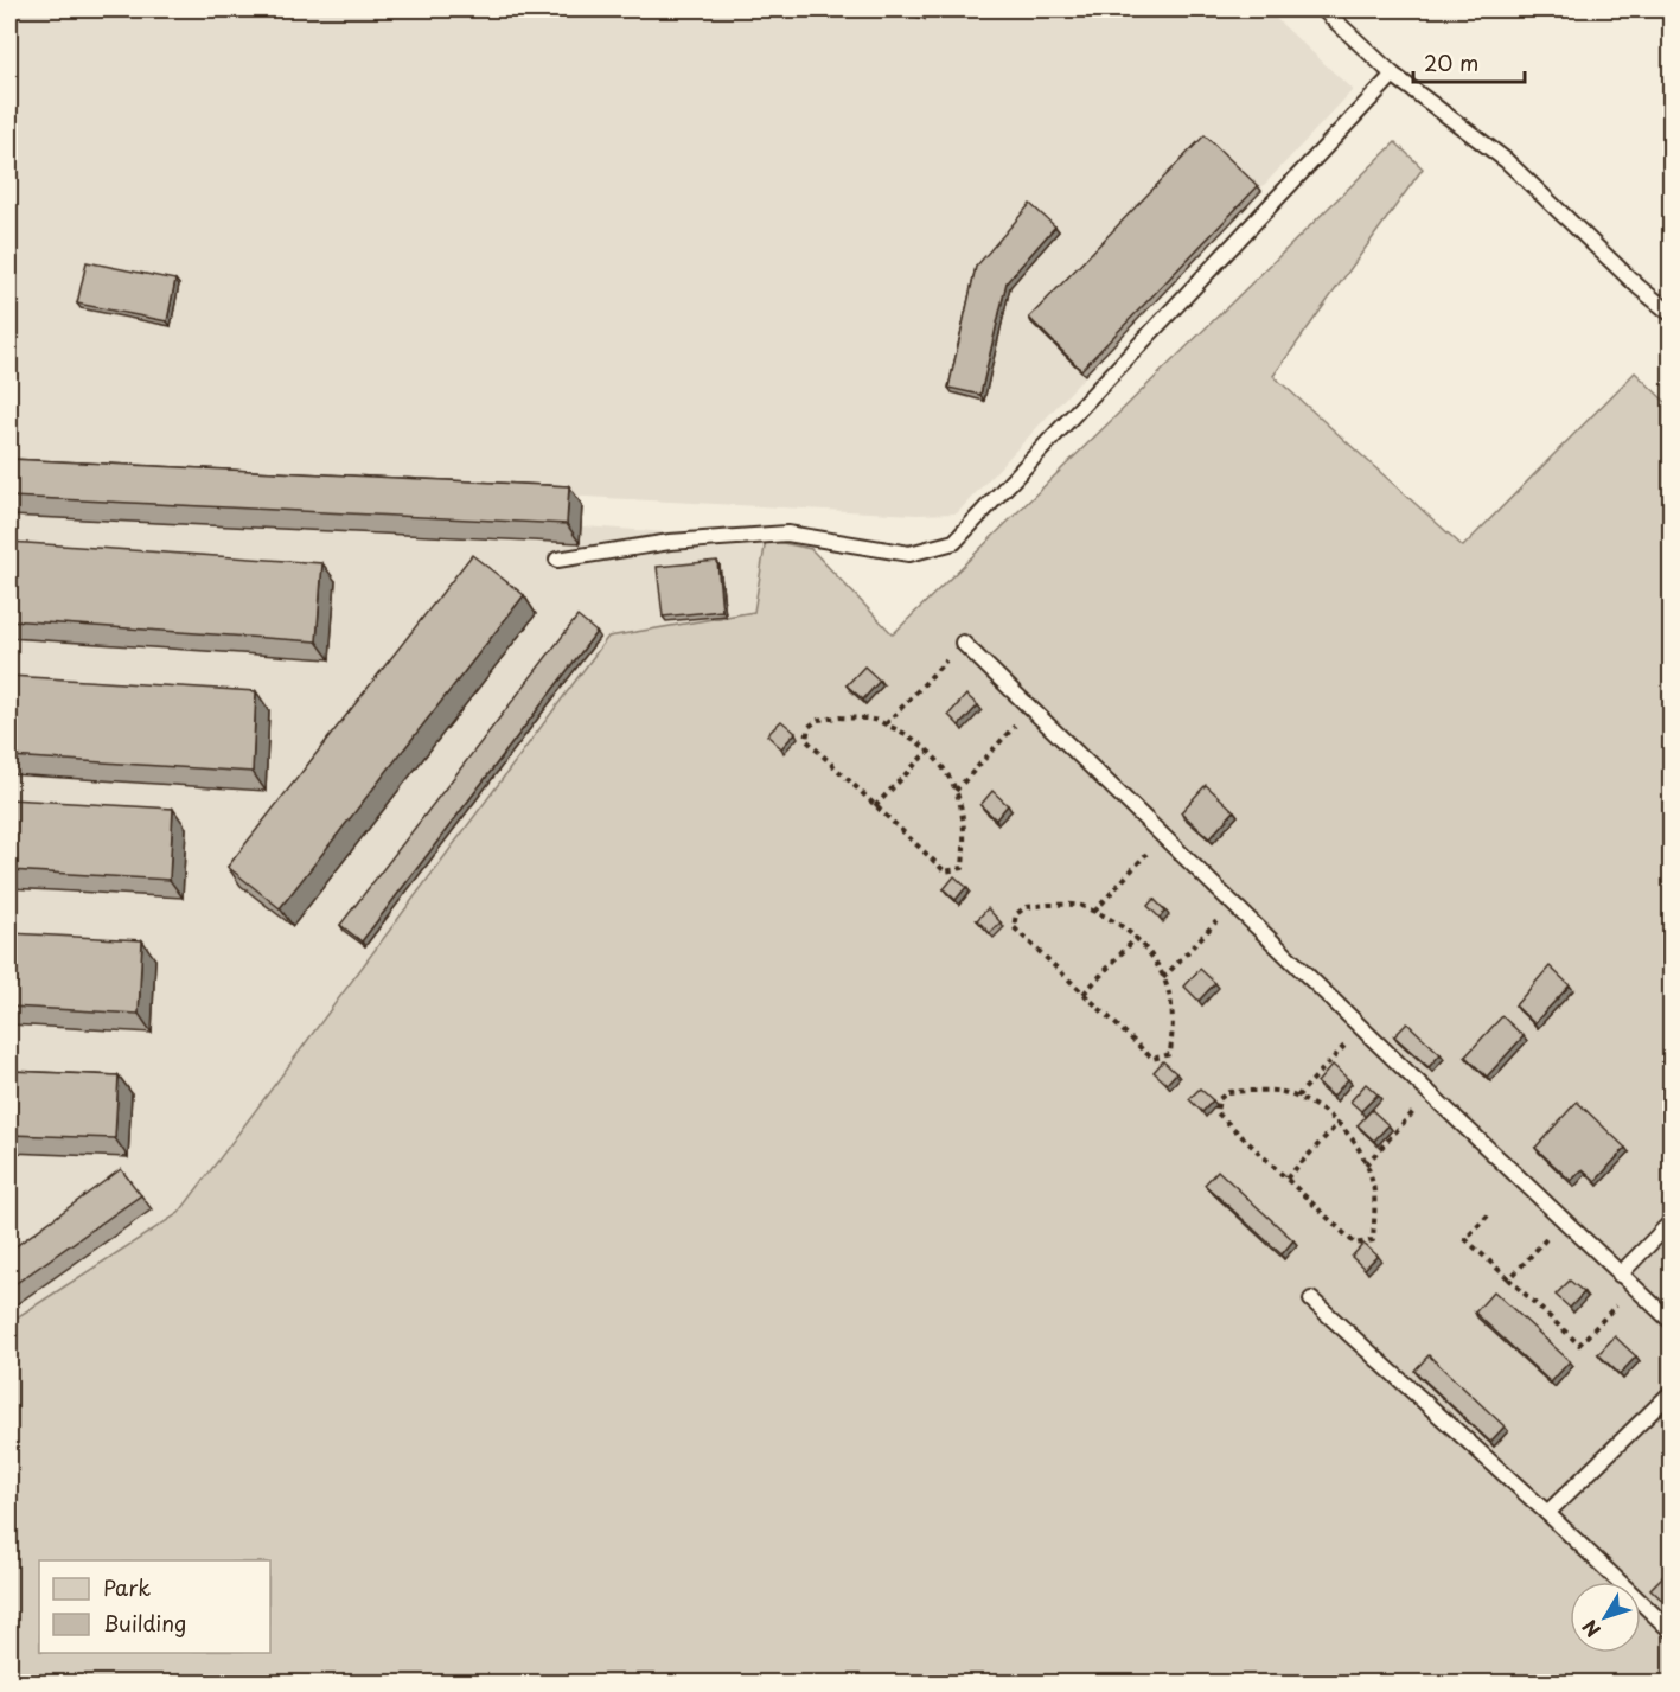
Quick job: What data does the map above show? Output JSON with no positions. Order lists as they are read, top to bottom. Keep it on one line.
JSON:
{"legend":["Park","Building"],"scale_bar":"20 m","north":"bottom left"}
